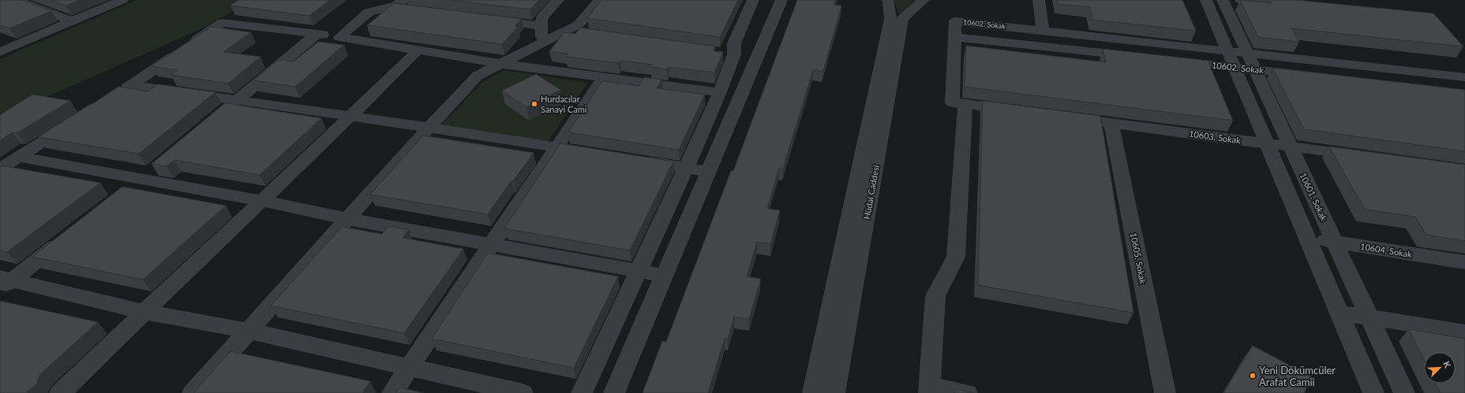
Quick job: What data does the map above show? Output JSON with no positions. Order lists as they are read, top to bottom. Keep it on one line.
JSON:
{"streets":{"street":["10602. Sokak","10603. Sokak","Hüdai Caddesi","10601. Sokak","10604. Sokak","10605. Sokak"]},"crossings":[["10602. Sokak","10601. Sokak"],["10603. Sokak","10601. Sokak"],["10603. Sokak","10605. Sokak"],["10601. Sokak","10604. Sokak"]],"places":["Hurdacılar Sanayi Cami","Yeni Dökümcüler Arafat Camii"],"north":"top right"}
